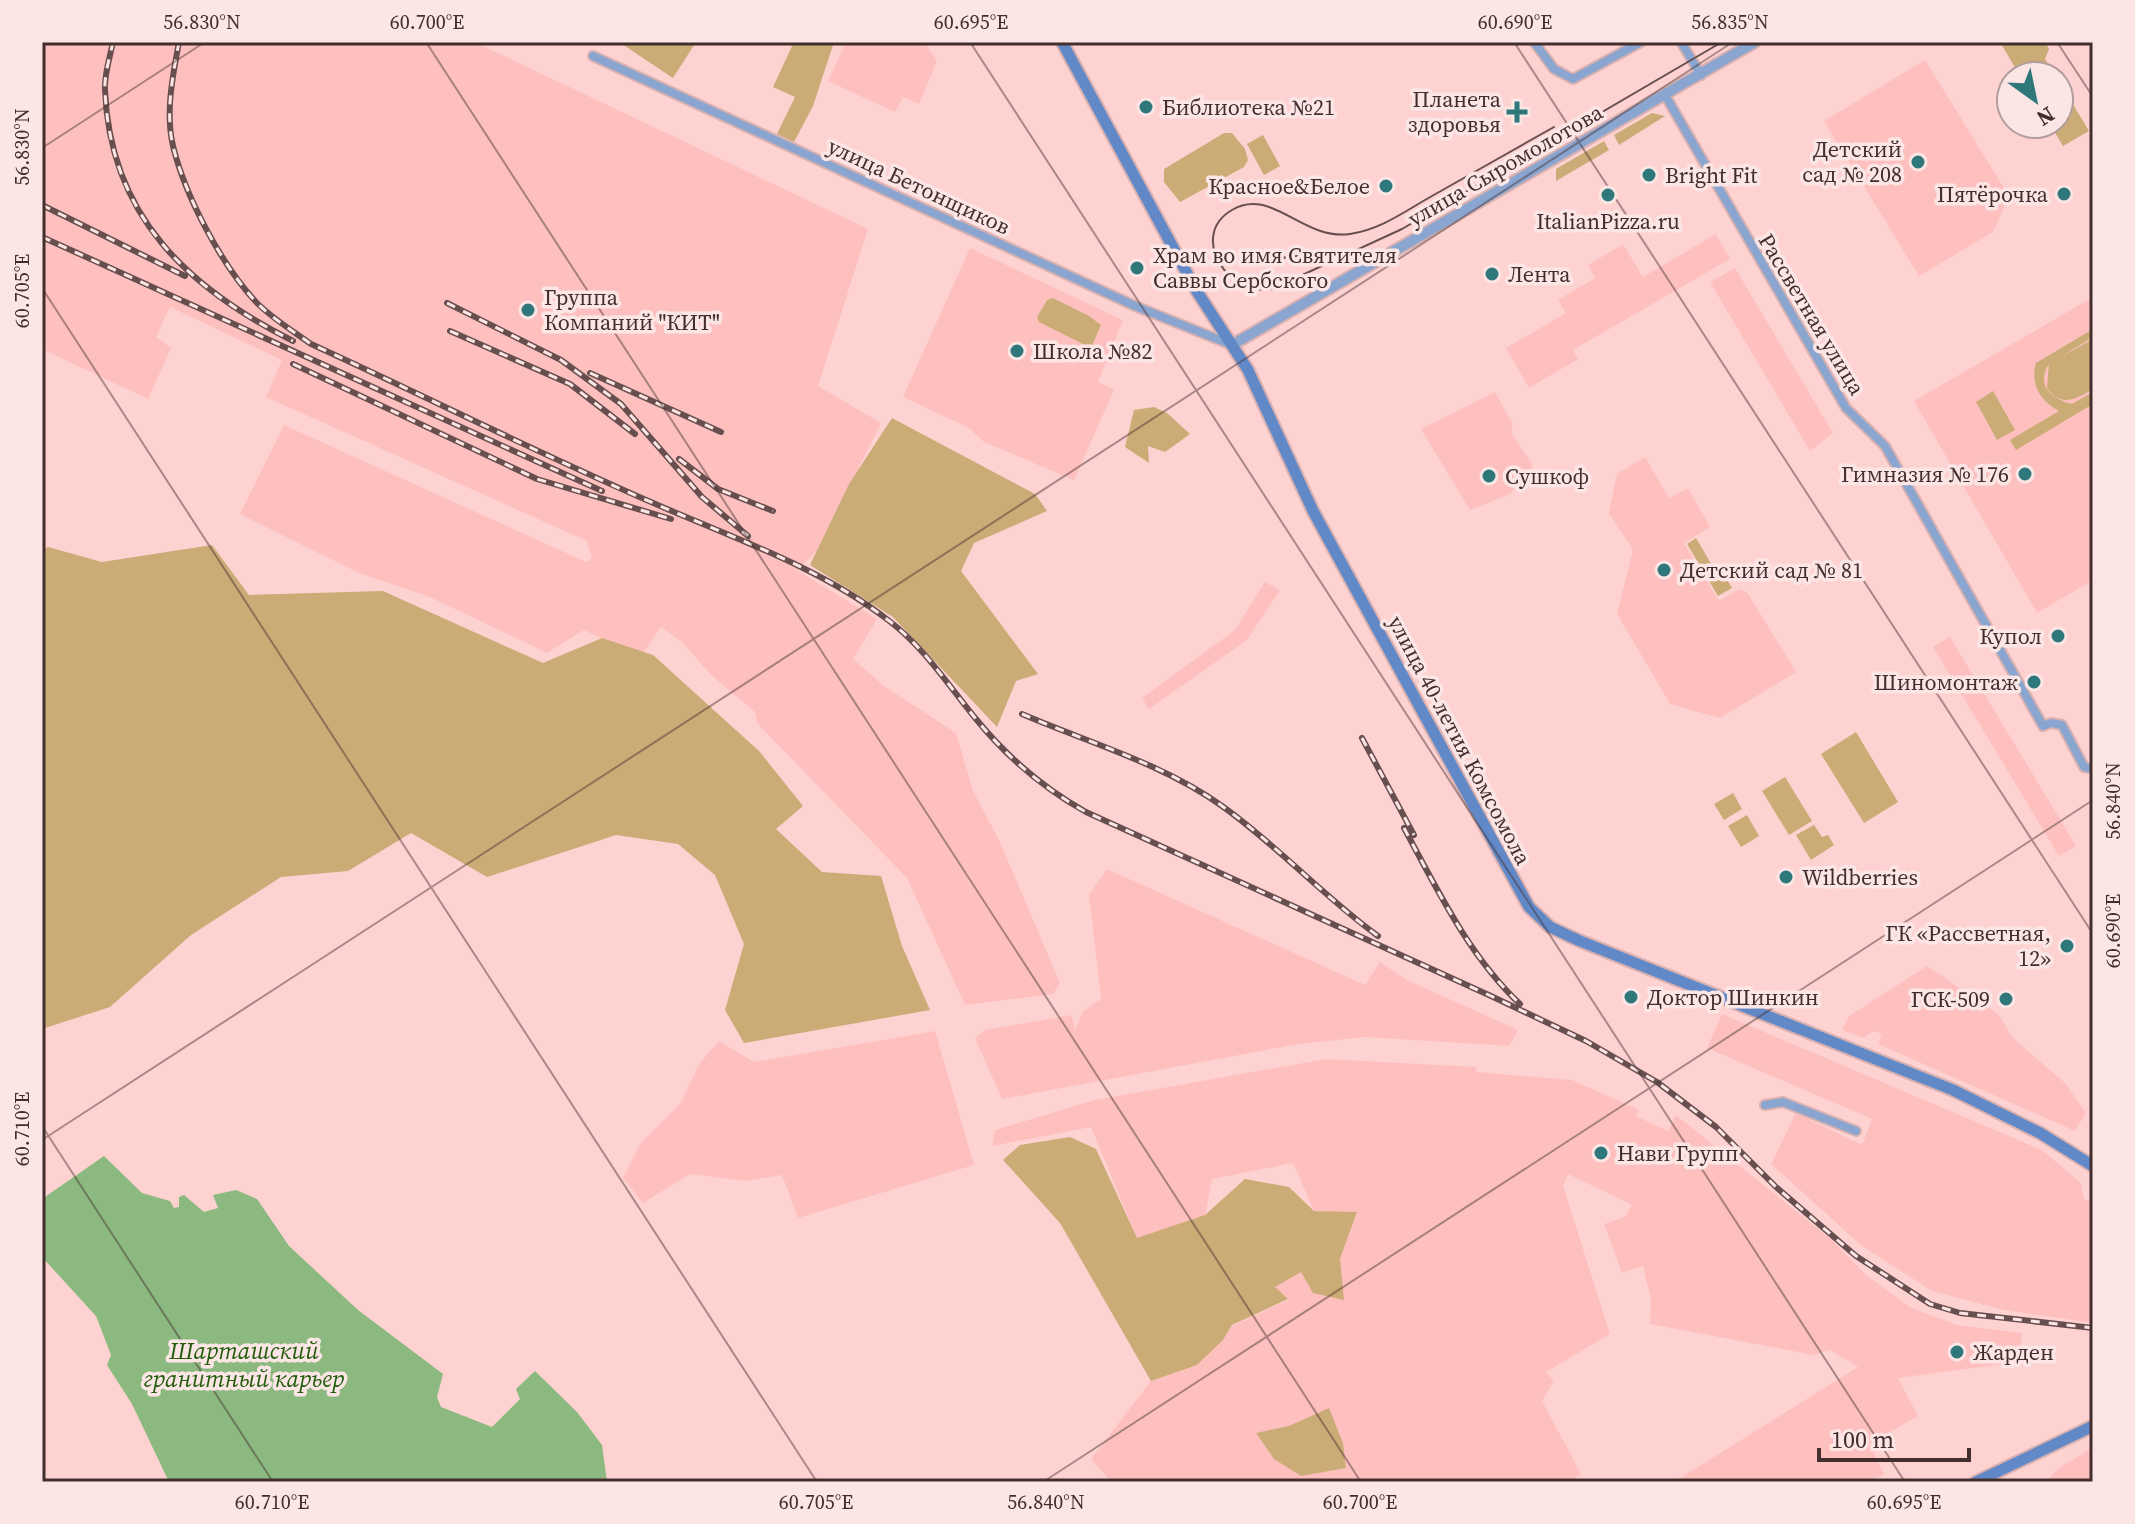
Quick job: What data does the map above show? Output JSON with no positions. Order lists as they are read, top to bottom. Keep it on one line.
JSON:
{"streets":{"main road":["улица 40-летия Комсомола"],"street":["улица Сыромолотова","улица Бетонщиков","Рассветная улица"]},"crossings":[["улица Сыромолотова","улица Бетонщиков"],["улица Сыромолотова","Рассветная улица"],["улица Сыромолотова","улица 40-летия Комсомола"],["улица Бетонщиков","улица 40-летия Комсомола"]],"water":["Шарташский гранитный карьер"],"places":{"other":["Библиотека №21","Детский сад № 208","Bright Fit","Красное&Белое","Пятёрочка","ItalianPizza.ru","Храм во имя Святителя Саввы Сербского","Лента","Группа Компаний \"КИТ\"","Школа №82","Гимназия № 176","Сушкоф","Детский сад № 81","Купол","Шиномонтаж","Wildberries","ГК «Рассветная, 12»","Доктор Шинкин","ГСК-509","Нави Групп","Жарден"],"health":["Планета здоровья"]},"scale_bar":"100 m","north":"bottom right","coordinates":["56.830°N","60.700°E","60.695°E","60.690°E","56.835°N","60.705°E","56.840°N","60.710°E"]}
